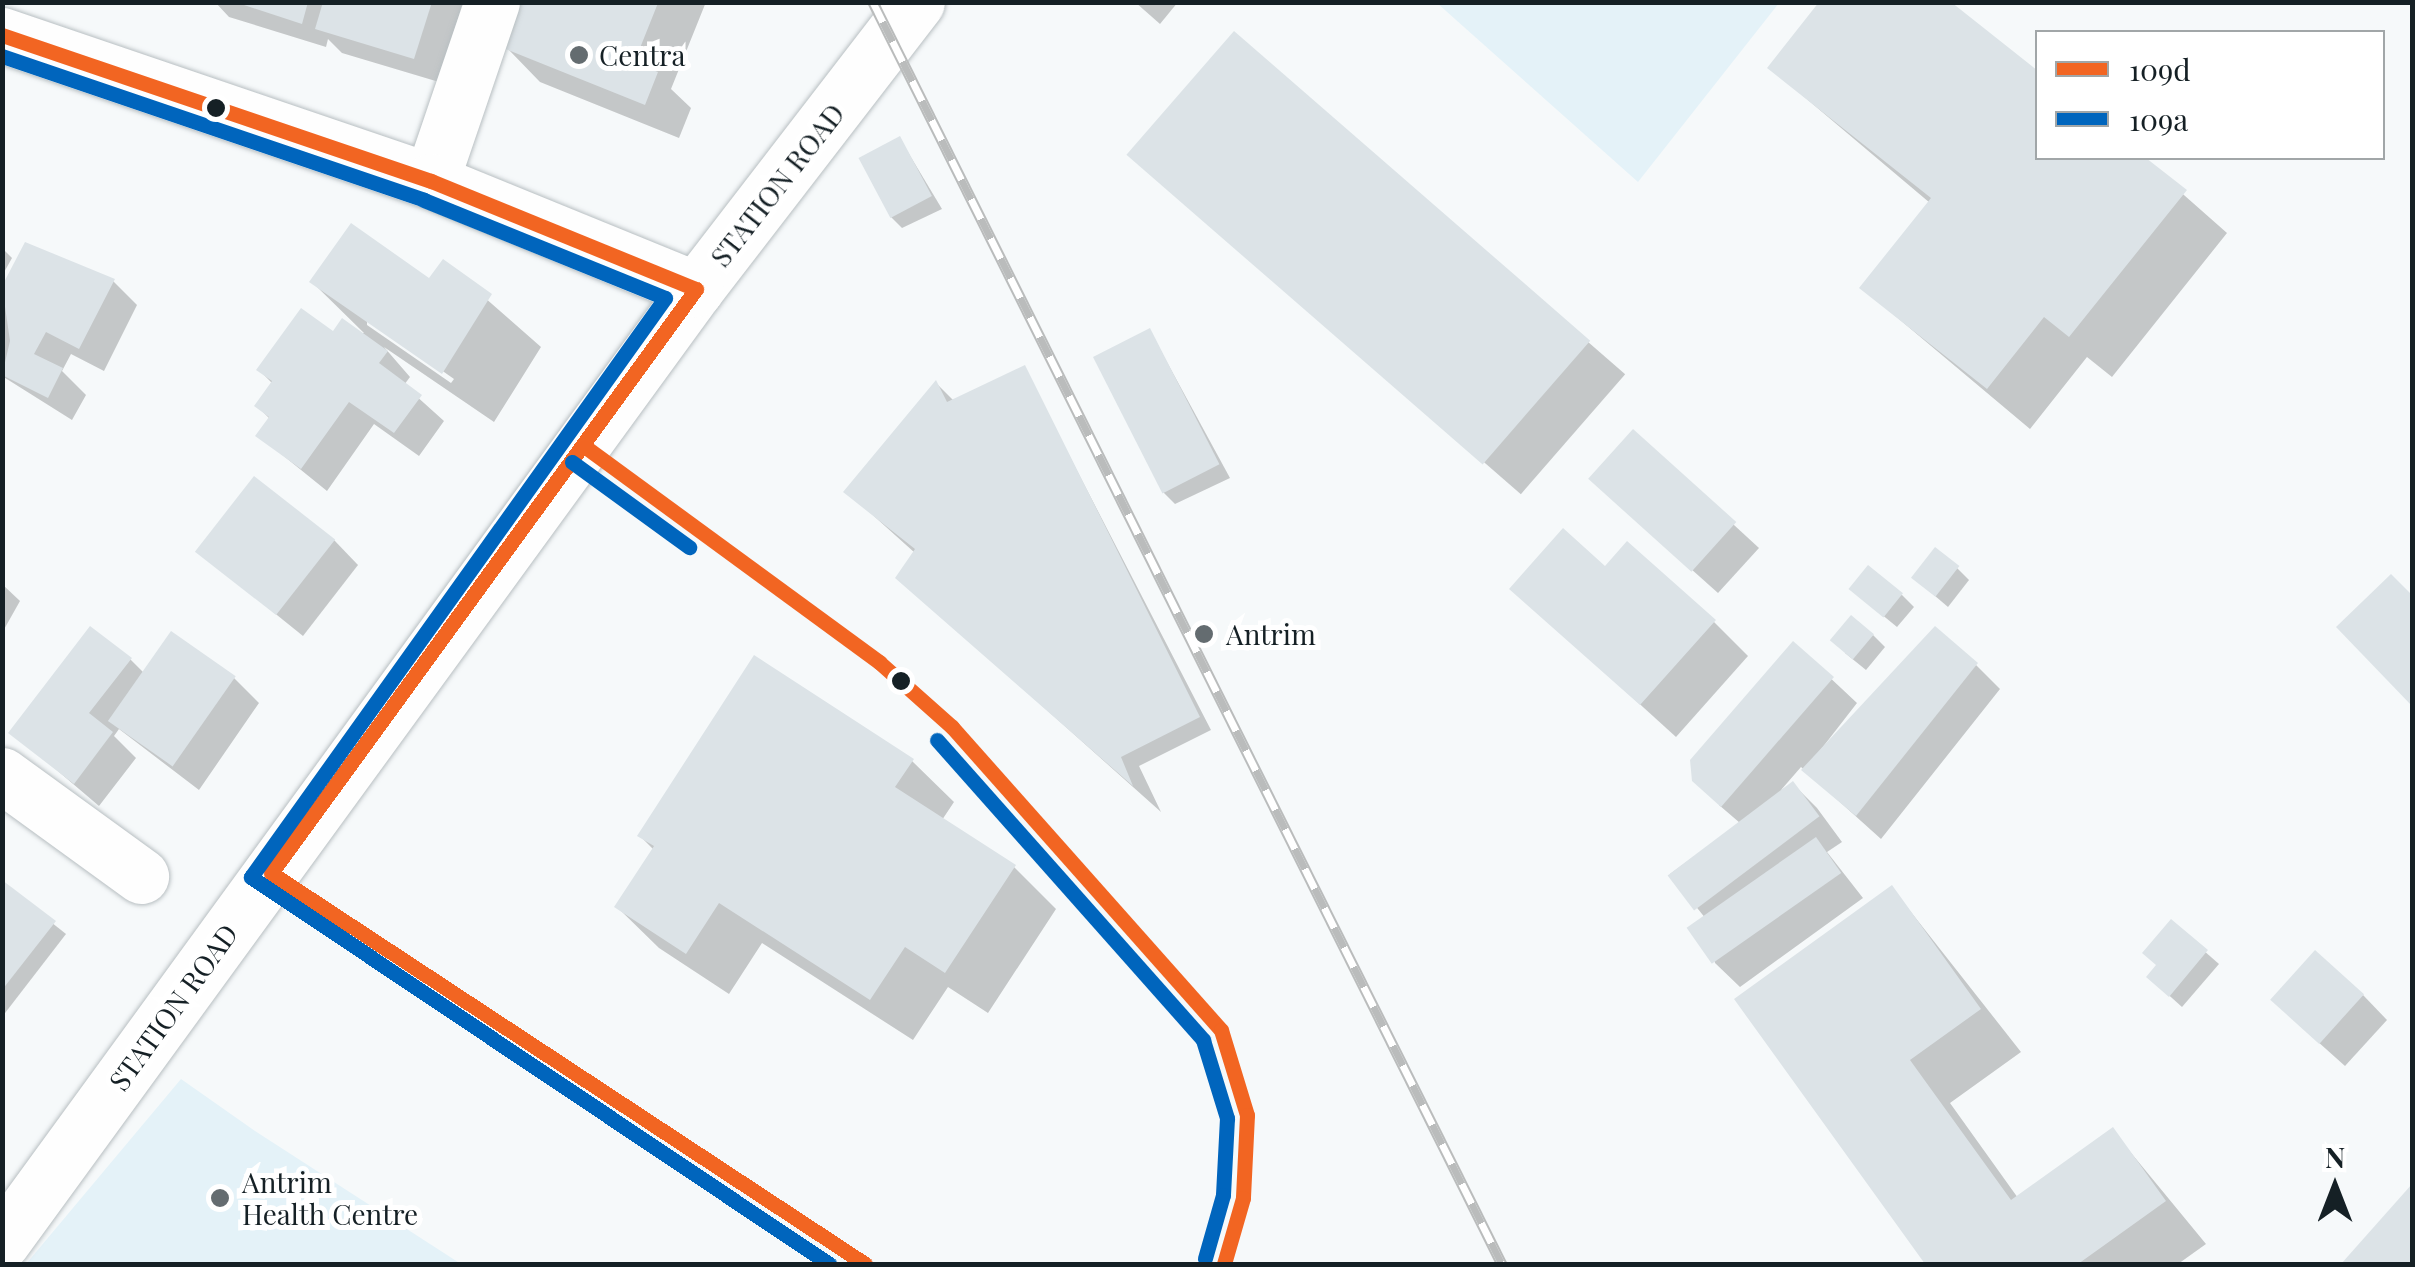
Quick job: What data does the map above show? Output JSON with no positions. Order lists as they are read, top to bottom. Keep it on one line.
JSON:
{"streets":{"street":["STATION ROAD"]},"places":["Centra","Antrim","Antrim Health Centre"],"lines":["transit line 109d","transit line 109a"],"legend":["109d","109a"],"north":"top"}
